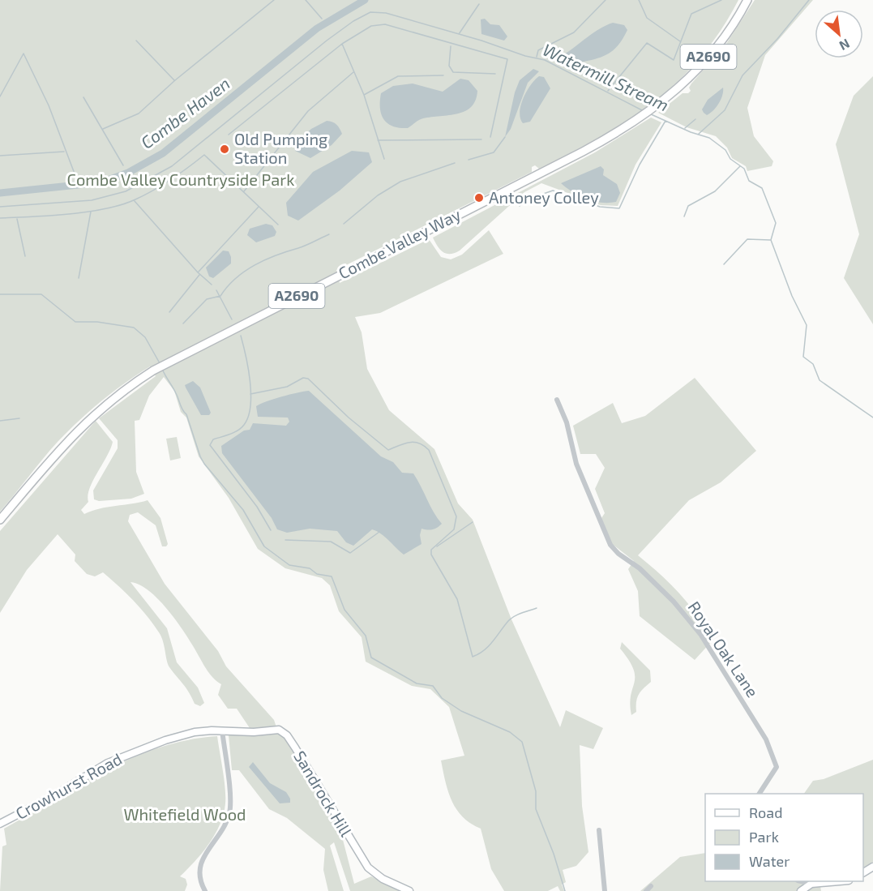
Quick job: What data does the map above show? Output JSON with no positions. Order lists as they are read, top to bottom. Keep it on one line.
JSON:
{"streets":{"main road":["A2690","Combe Valley Way"],"street":["Royal Oak Lane","Crowhurst Road","Sandrock Hill"]},"crossings":[["Crowhurst Road","Sandrock Hill"]],"water":["Watermill Stream","Combe Haven"],"parks":["Combe Valley Countryside Park","Whitefield Wood"],"places":["Old Pumping Station","Antoney Colley"],"legend":["Road","Park","Water"],"north":"bottom right"}
